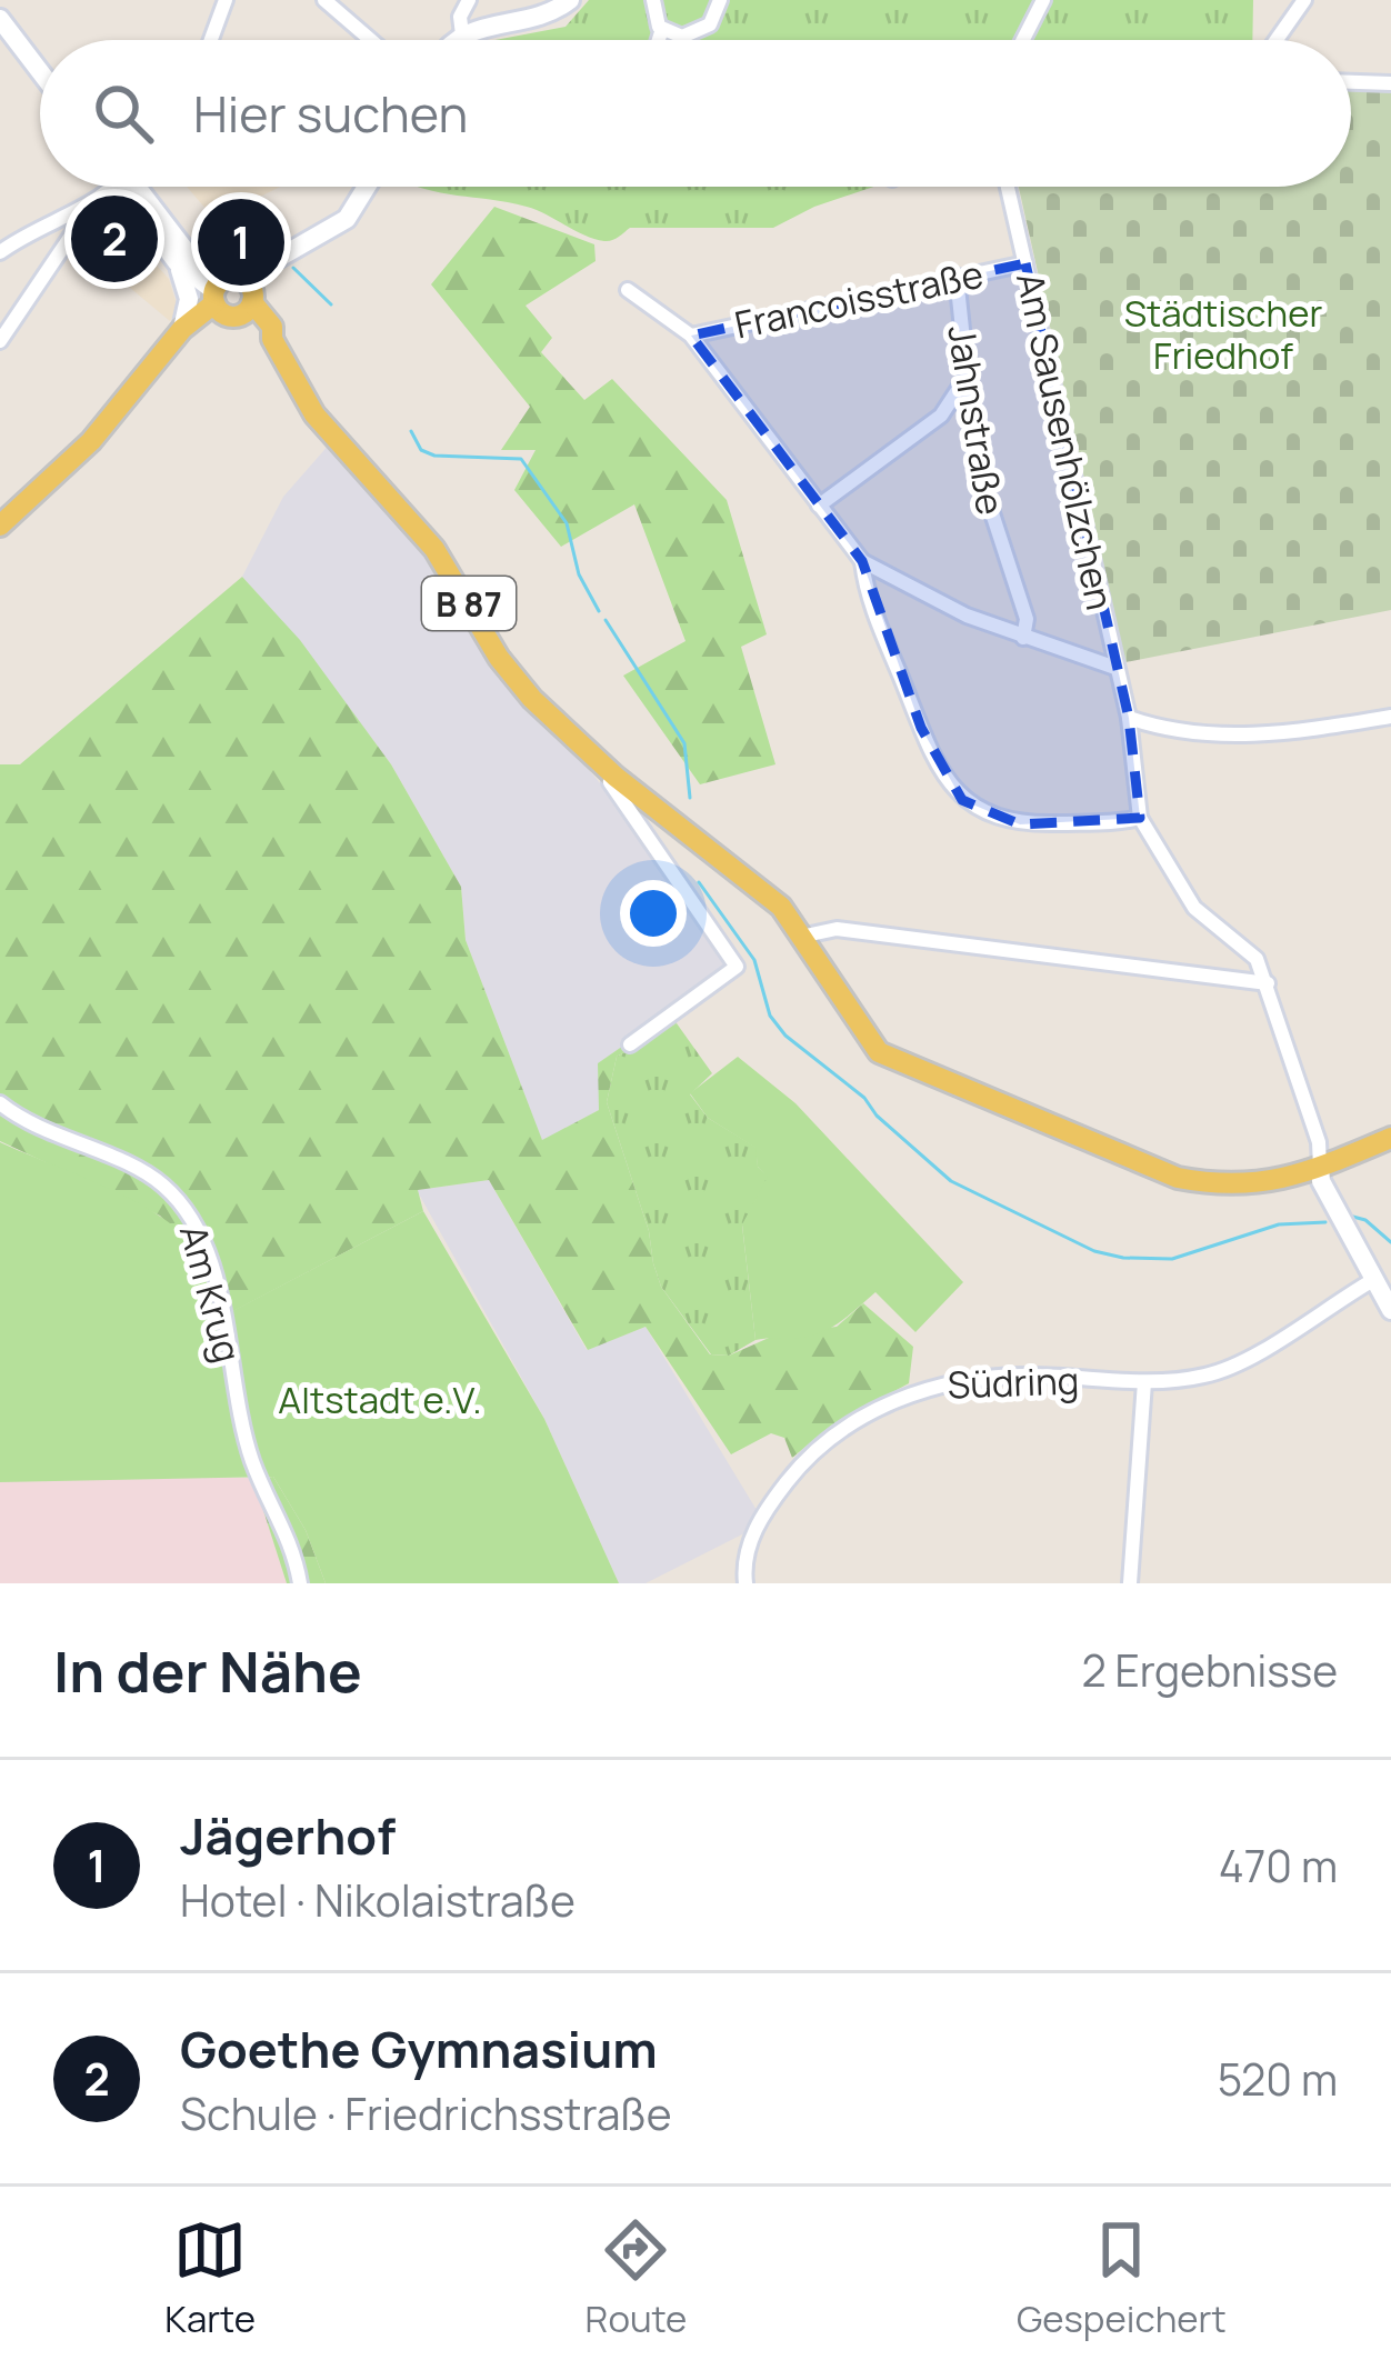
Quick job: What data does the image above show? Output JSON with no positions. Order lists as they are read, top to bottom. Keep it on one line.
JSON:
{"streets":{"main road":["B 87"],"street":["Francoisstraße","Jahnstraße","Am Sausenhölzchen","Am Krug","Südring"]},"crossings":[["Francoisstraße","Jahnstraße"],["Francoisstraße","Am Sausenhölzchen"]],"parks":["Städtischer Friedhof","Altstadt e.V."],"page":{"search":"Hier suchen","pins":["2","1"],"heading":["In der Nähe","2 Ergebnisse"],"list":[{"mark":"1","name":"Jägerhof","note":"Hotel · Nikolaistraße","value":"470 m"},{"mark":"2","name":"Goethe Gymnasium","note":"Schule · Friedrichsstraße","value":"520 m"}],"nav":["Karte","Route","Gespeichert"]}}
